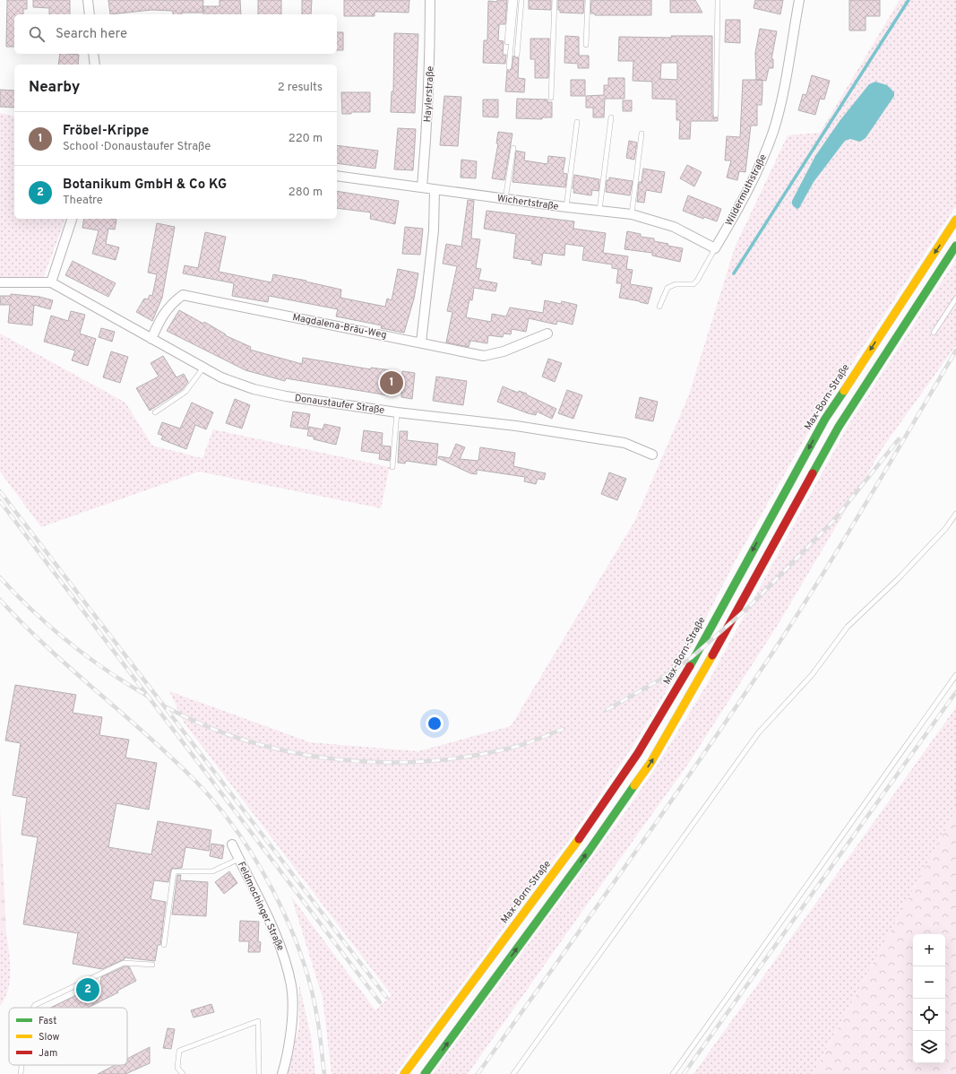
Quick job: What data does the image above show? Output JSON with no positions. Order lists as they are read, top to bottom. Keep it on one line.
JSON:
{"streets":{"main road":["Max-Born-Straße"],"street":["Haylerstraße","Wildermuthstraße","Wichertstraße","Magdalena-Bräu-Weg","Donaustaufer Straße","Feldmochinger Straße"]},"crossings":[["Haylerstraße","Wichertstraße"],["Wildermuthstraße","Wichertstraße"],["Magdalena-Bräu-Weg","Donaustaufer Straße"]],"legend":["Fast","Slow","Jam"],"page":{"search":"Search here","heading":["Nearby","2 results"],"list":[{"mark":"1","name":"Fröbel-Krippe","note":"School · Donaustaufer Straße","value":"220 m"},{"mark":"2","name":"Botanikum GmbH & Co KG","note":"Theatre","value":"280 m"}],"pins":["1","2"],"map_buttons":["+","−"]}}
